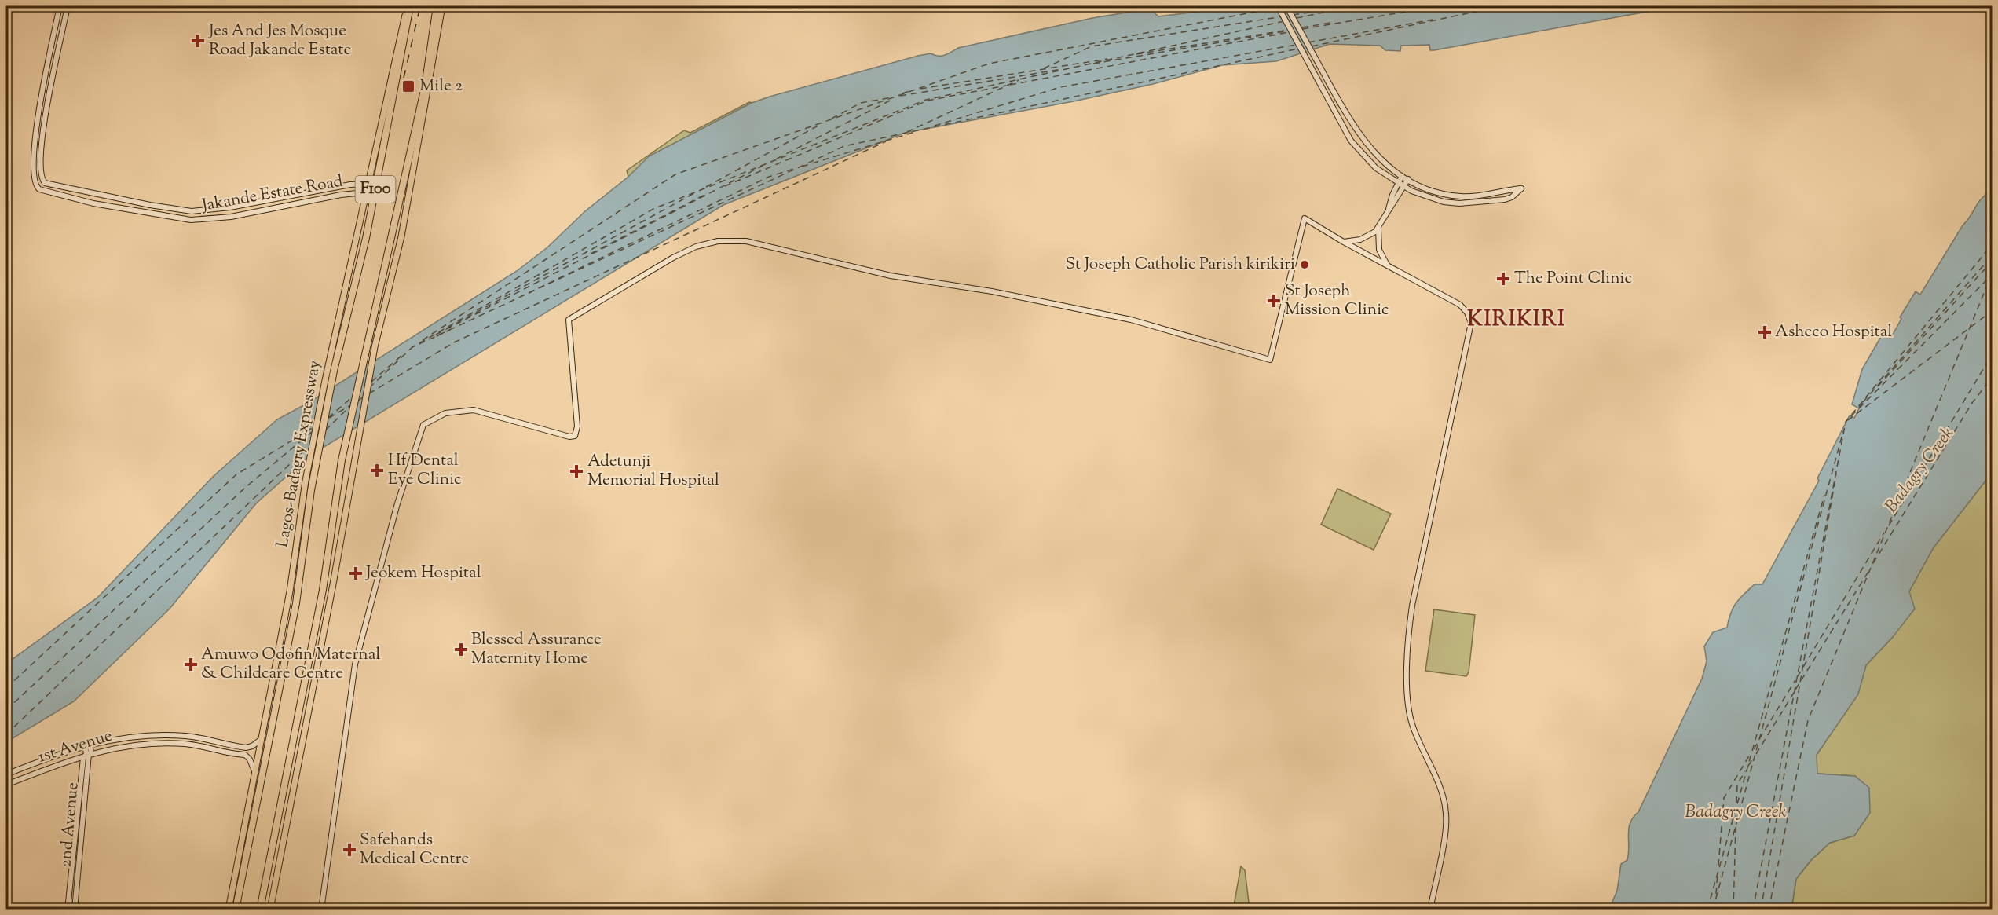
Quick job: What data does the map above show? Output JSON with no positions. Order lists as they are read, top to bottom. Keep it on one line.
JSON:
{"streets":{"highway":["F100","Lagos-Badagry Expressway"],"main road":["Jakande Estate Road","1st Avenue","2nd Avenue"]},"crossings":[["Jakande Estate Road","Lagos-Badagry Expressway"],["Lagos-Badagry Expressway","1st Avenue"],["1st Avenue","2nd Avenue"]],"districts":["KIRIKIRI"],"water":["Badagry Creek"],"places":{"health":["Jes And Jes Mosque Road Jakande Estate","The Point Clinic","St Joseph Mission Clinic","Asheco Hospital","Hf Dental Eye Clinic","Adetunji Memorial Hospital","Jeokem Hospital","Blessed Assurance Maternity Home","Amuwo Odofin Maternal & Childcare Centre","Safehands Medical Centre"],"transit":["Mile 2"],"other":["St Joseph Catholic Parish kirikiri"]}}
